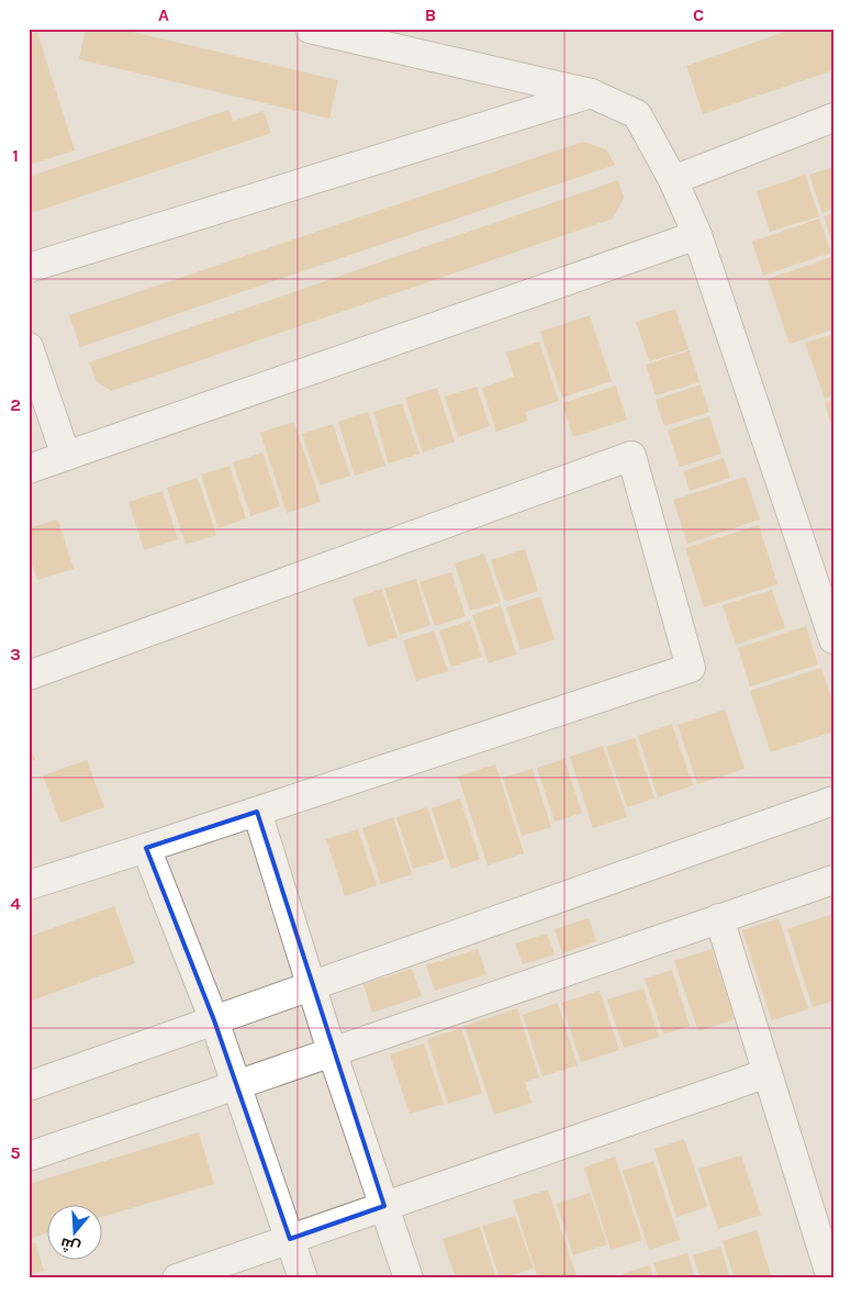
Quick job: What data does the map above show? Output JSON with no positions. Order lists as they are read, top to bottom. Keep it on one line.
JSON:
{"north":"bottom","grid":{"columns":["A","B","C"],"rows":["1","2","3","4","5"]}}
